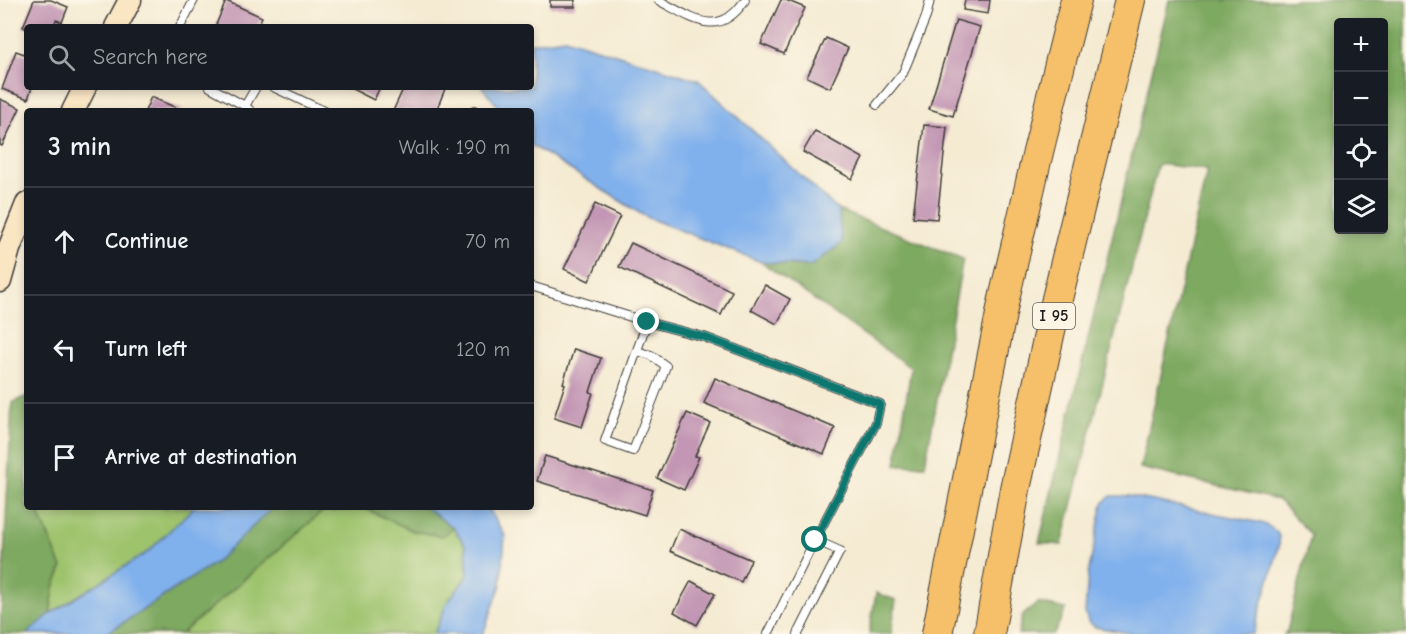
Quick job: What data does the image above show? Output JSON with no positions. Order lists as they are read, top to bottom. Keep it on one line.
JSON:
{"streets":{"highway":["I 95"]},"page":{"map_buttons":["+","−"],"search":"Search here","heading":["3 min","Walk · 190 m"],"list":[["Continue","70 m"],["Turn left","120 m"],"Arrive at destination"]}}
